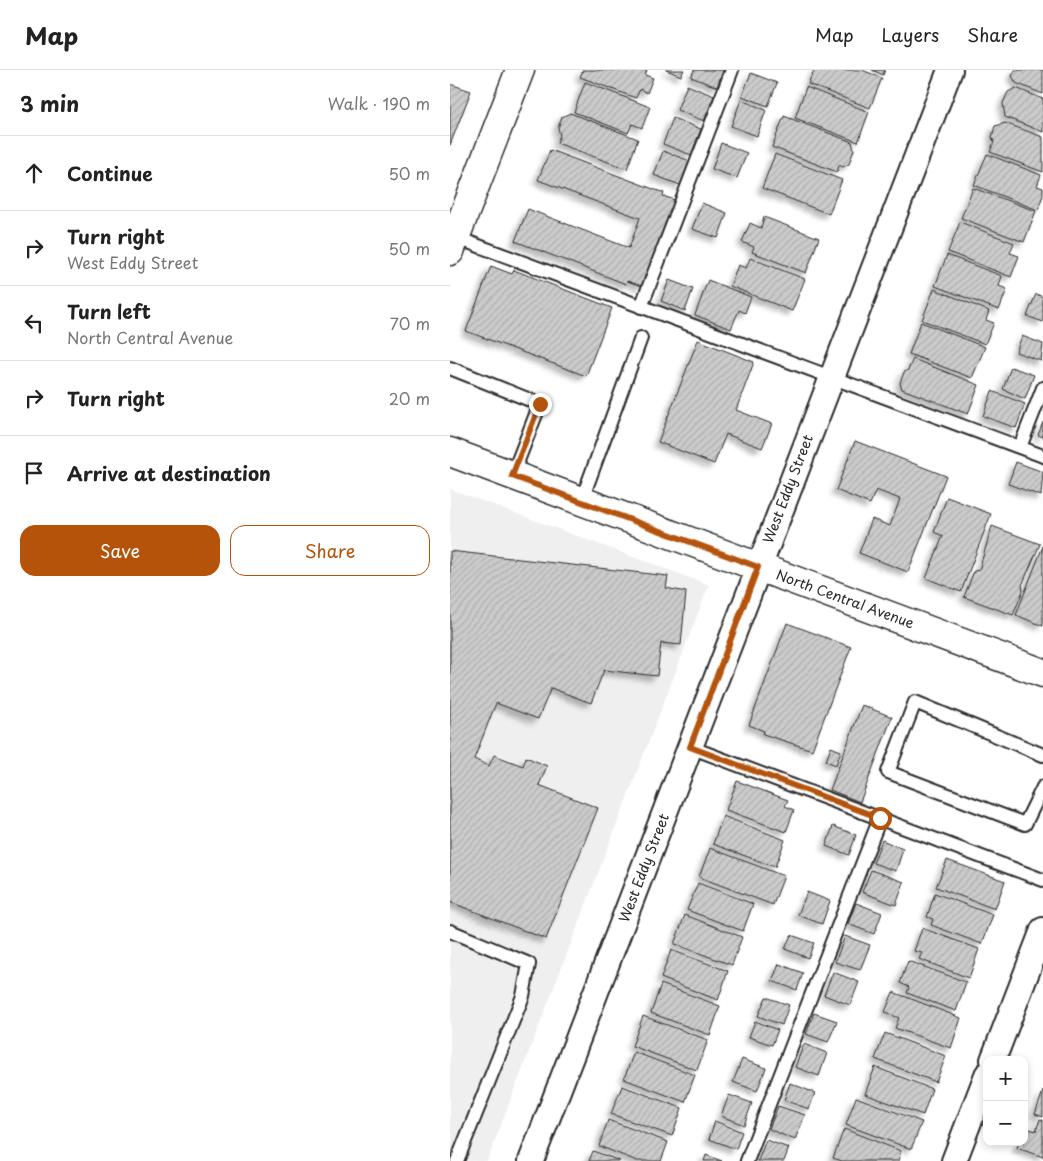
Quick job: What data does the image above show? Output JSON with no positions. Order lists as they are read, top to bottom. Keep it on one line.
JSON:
{"streets":{"main road":["North Central Avenue"],"street":["West Eddy Street"]},"crossings":[["West Eddy Street","North Central Avenue"]],"page":{"header":"Map","nav":["Map","Layers","Share"],"heading":["3 min","Walk · 190 m"],"list":[["Continue","50 m"],["Turn right","West Eddy Street","50 m"],["Turn left","North Central Avenue","70 m"],["Turn right","20 m"],"Arrive at destination"],"buttons":["Save","Share"],"map_buttons":["+","−"]}}
